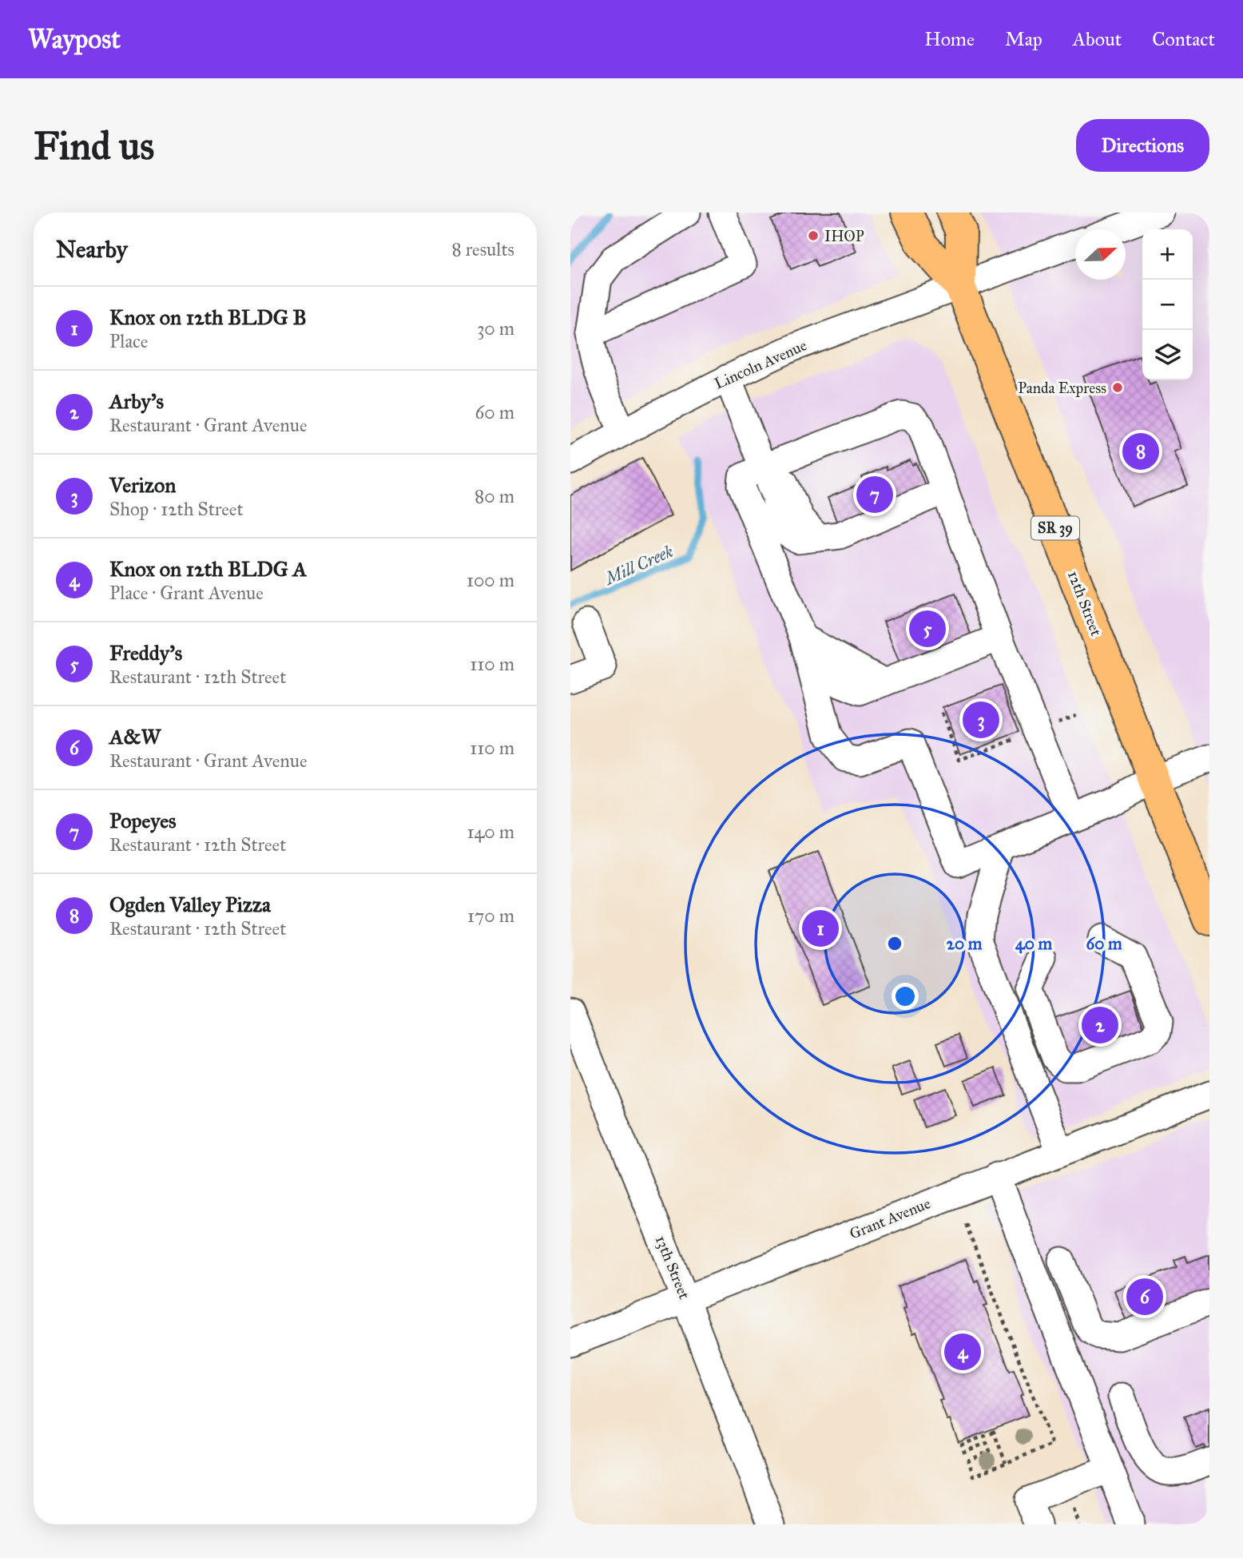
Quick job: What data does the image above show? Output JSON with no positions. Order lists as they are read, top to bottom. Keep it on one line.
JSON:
{"streets":{"main road":["SR 39","12th Street"],"street":["Lincoln Avenue","Grant Avenue","13th Street"]},"crossings":[["Lincoln Avenue","12th Street"],["Grant Avenue","13th Street"]],"water":["Mill Creek"],"places":["IHOP","Panda Express"],"north":"right","page":{"header":"Waypost","nav":["Home","Map","About","Contact"],"buttons":"Directions","title":"Find us","heading":["Nearby","8 results"],"map_buttons":["+","−"],"list":[{"mark":"1","name":"Knox on 12th BLDG B","note":"Place","value":"30 m"},{"mark":"2","name":"Arby's","note":"Restaurant · Grant Avenue","value":"60 m"},{"mark":"3","name":"Verizon","note":"Shop · 12th Street","value":"80 m"},{"mark":"4","name":"Knox on 12th BLDG A","note":"Place · Grant Avenue","value":"100 m"},{"mark":"5","name":"Freddy's","note":"Restaurant · 12th Street","value":"110 m"},{"mark":"6","name":"A&W","note":"Restaurant · Grant Avenue","value":"110 m"},{"mark":"7","name":"Popeyes","note":"Restaurant · 12th Street","value":"140 m"},{"mark":"8","name":"Ogden Valley Pizza","note":"Restaurant · 12th Street","value":"170 m"}],"pins":["8","7","5","3","1","2","6","4"]},"rings":["20 m","40 m","60 m"]}
